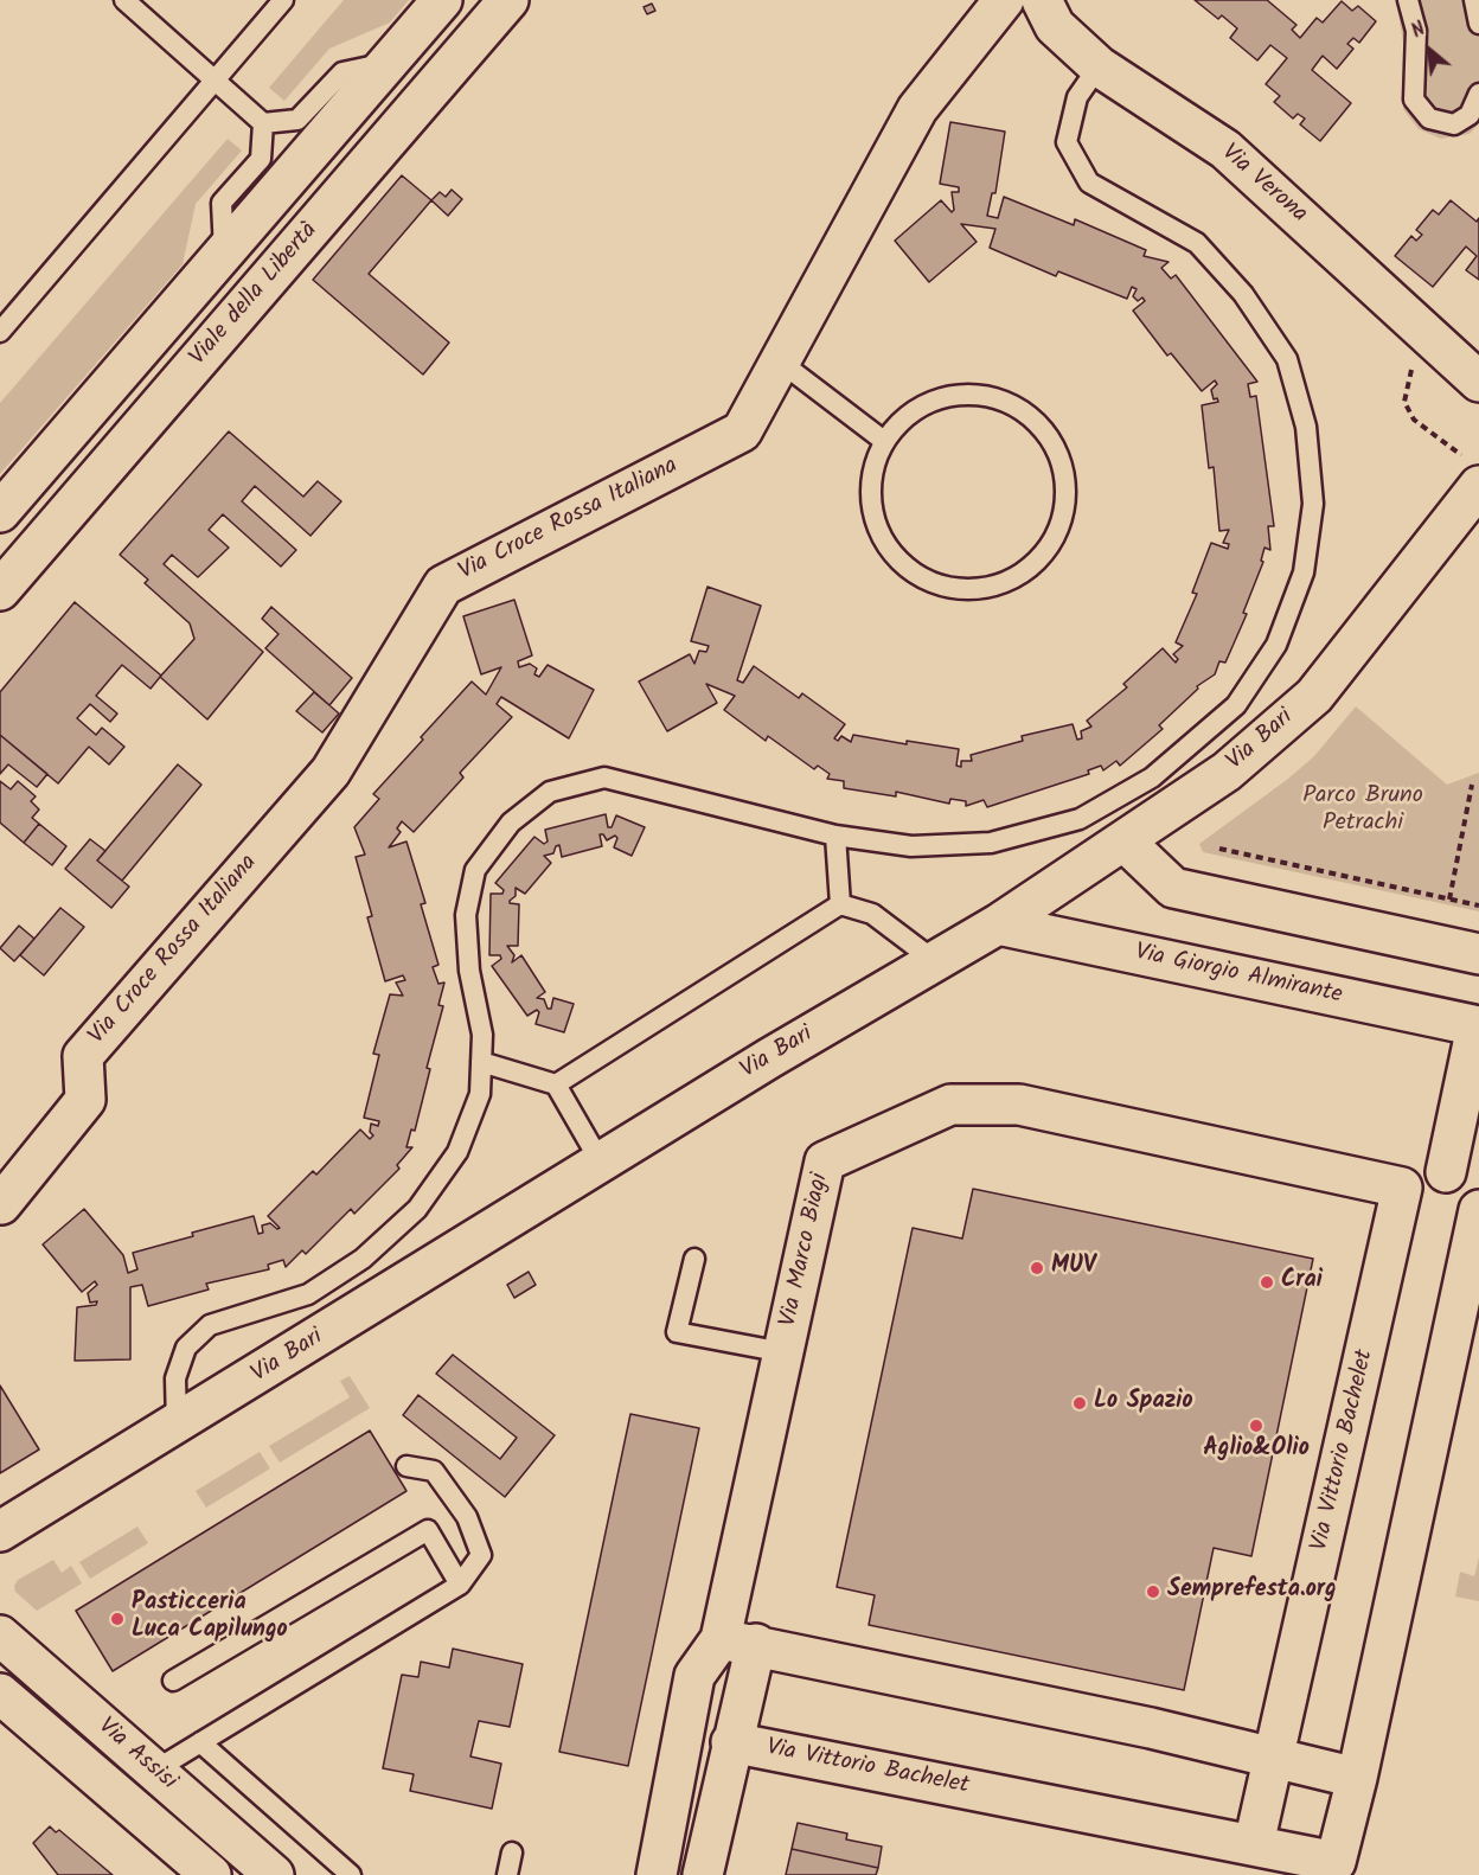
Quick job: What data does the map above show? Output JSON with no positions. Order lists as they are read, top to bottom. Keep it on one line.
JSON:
{"streets":{"street":["Via Verona","Viale della Libertà","Via Croce Rossa Italiana","Via Bari","Via Giorgio Almirante","Via Marco Biagi","Via Vittorio Bachelet","Via Assisi"]},"crossings":[["Via Bari","Via Giorgio Almirante"],["Via Marco Biagi","Via Vittorio Bachelet"]],"parks":["Parco Bruno Petrachi"],"places":["MUV","Crai","Lo Spazio","Aglio&Olio","Semprefesta.org","Pasticceria Luca Capilungo"],"north":"top left"}
